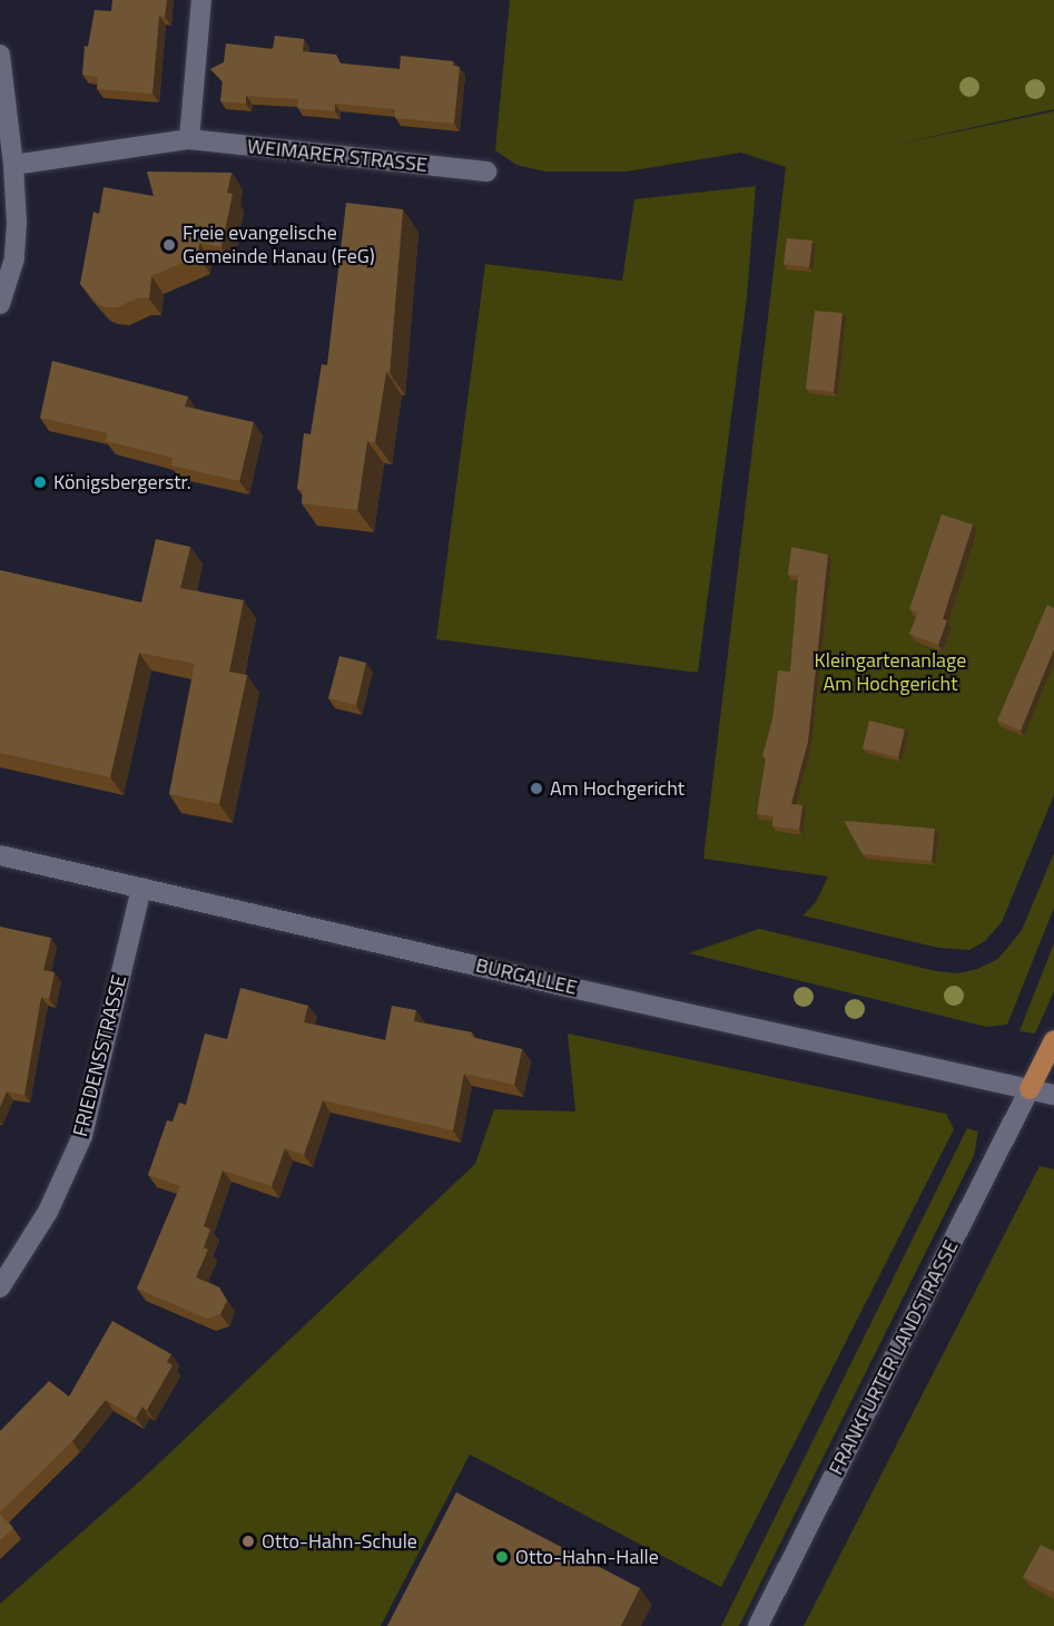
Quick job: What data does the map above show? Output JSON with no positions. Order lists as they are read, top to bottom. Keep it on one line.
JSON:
{"streets":{"street":["WEIMARER STRASSE","BURGALLEE","FRIEDENSSTRASSE","FRANKFURTER LANDSTRASSE"]},"crossings":[["BURGALLEE","FRIEDENSSTRASSE"],["BURGALLEE","FRANKFURTER LANDSTRASSE"]],"parks":["Kleingartenanlage Am Hochgericht"],"places":["Freie evangelische Gemeinde Hanau (FeG)","Königsbergerstr.","Am Hochgericht","Otto-Hahn-Schule","Otto-Hahn-Halle"]}
